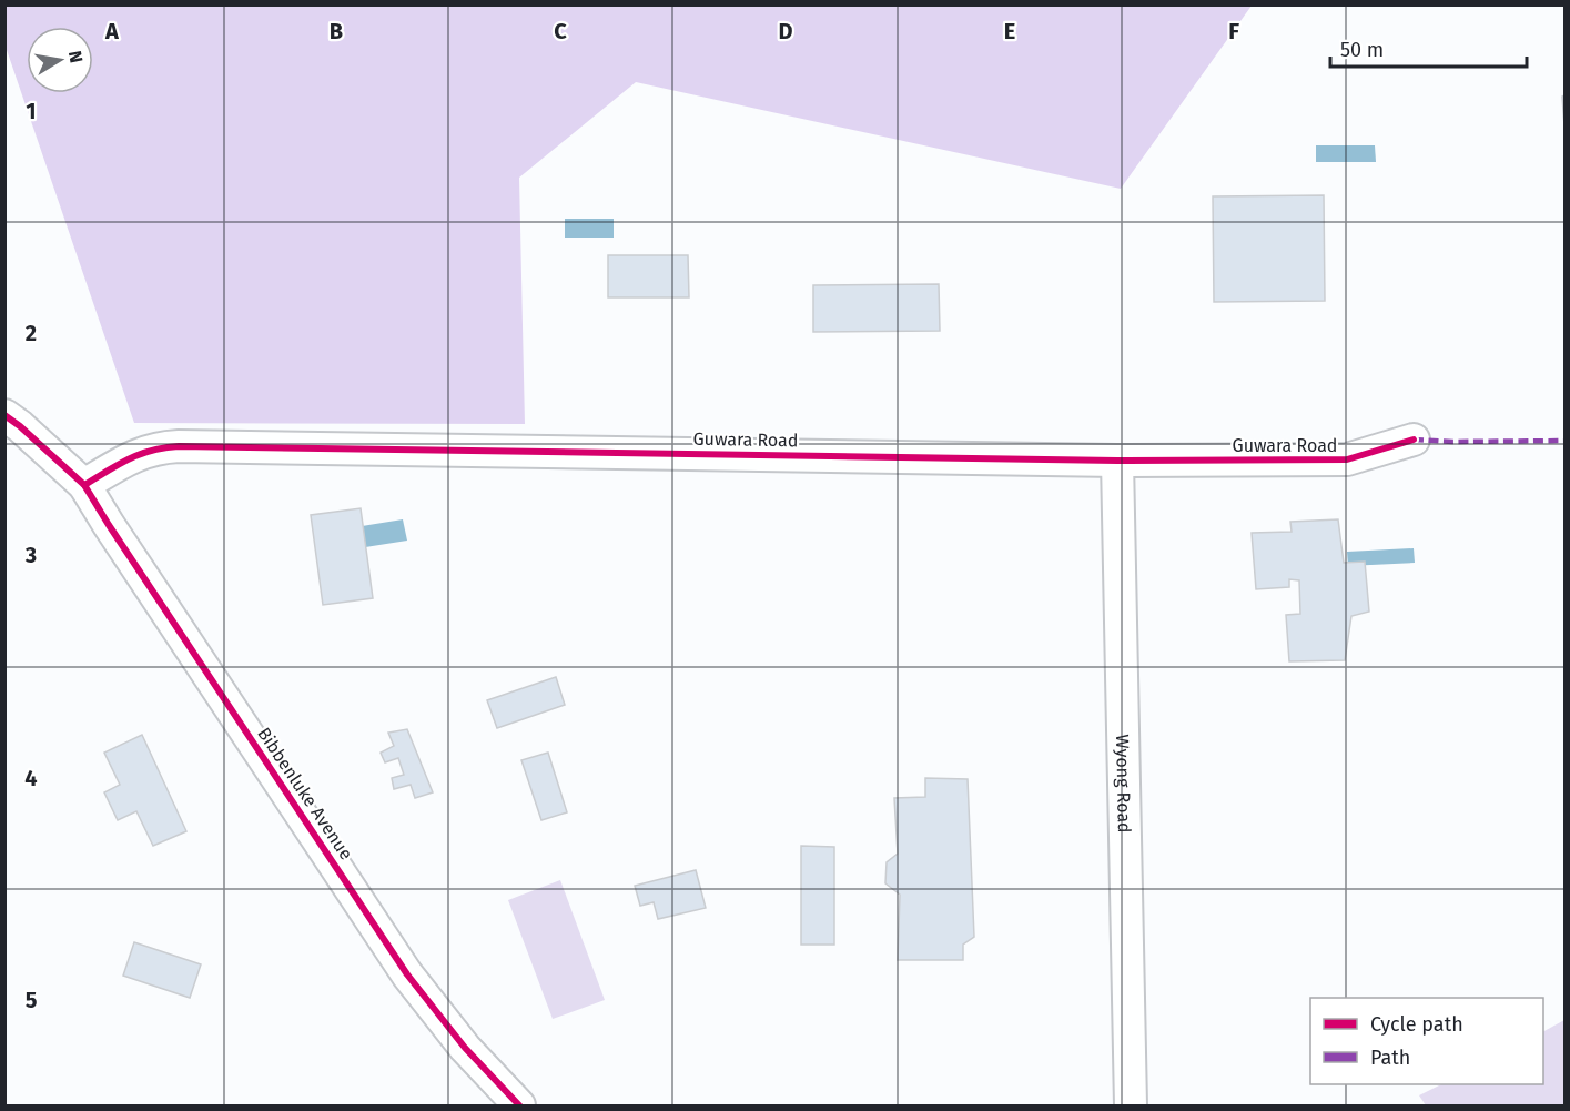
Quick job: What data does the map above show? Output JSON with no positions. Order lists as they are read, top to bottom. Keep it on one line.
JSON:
{"streets":{"street":["Guwara Road","Wyong Road","Bibbenluke Avenue"]},"crossings":[["Guwara Road","Wyong Road"],["Guwara Road","Bibbenluke Avenue"]],"legend":["Cycle path","Path"],"scale_bar":"50 m","north":"right","grid":{"columns":["A","B","C","D","E","F"],"rows":["1","2","3","4","5"]}}
